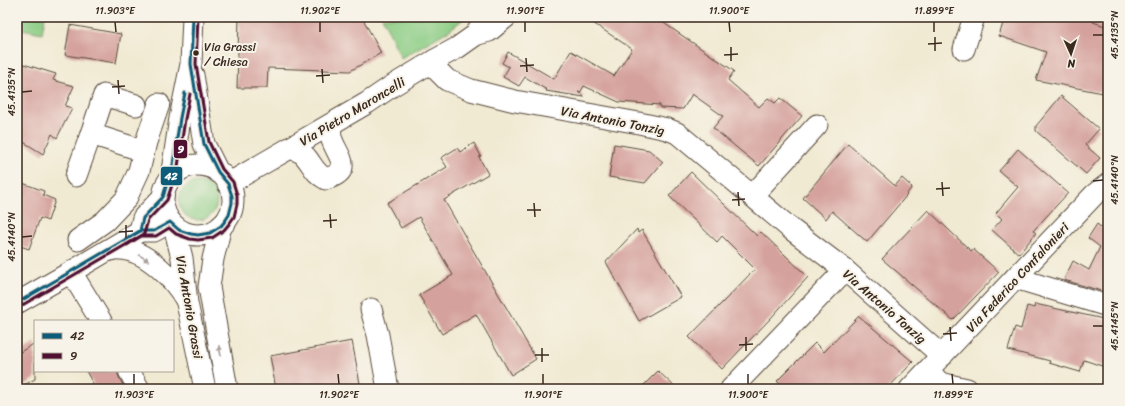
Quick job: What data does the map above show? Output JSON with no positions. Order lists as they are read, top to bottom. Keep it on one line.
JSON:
{"streets":{"street":["Via Pietro Maroncelli","Via Antonio Tonzig","Via Federico Confalonieri","Via Antonio Grassi"]},"crossings":[["Via Pietro Maroncelli","Via Antonio Tonzig"],["Via Pietro Maroncelli","Via Antonio Grassi"],["Via Antonio Tonzig","Via Federico Confalonieri"]],"places":["Via Grassi / Chiesa"],"lines":["transit line 42","transit line 9"],"legend":["42","9"],"north":"bottom","coordinates":["11.903°E","11.902°E","11.901°E","11.900°E","11.899°E","45.4135°N","45.4140°N","45.4145°N"]}
